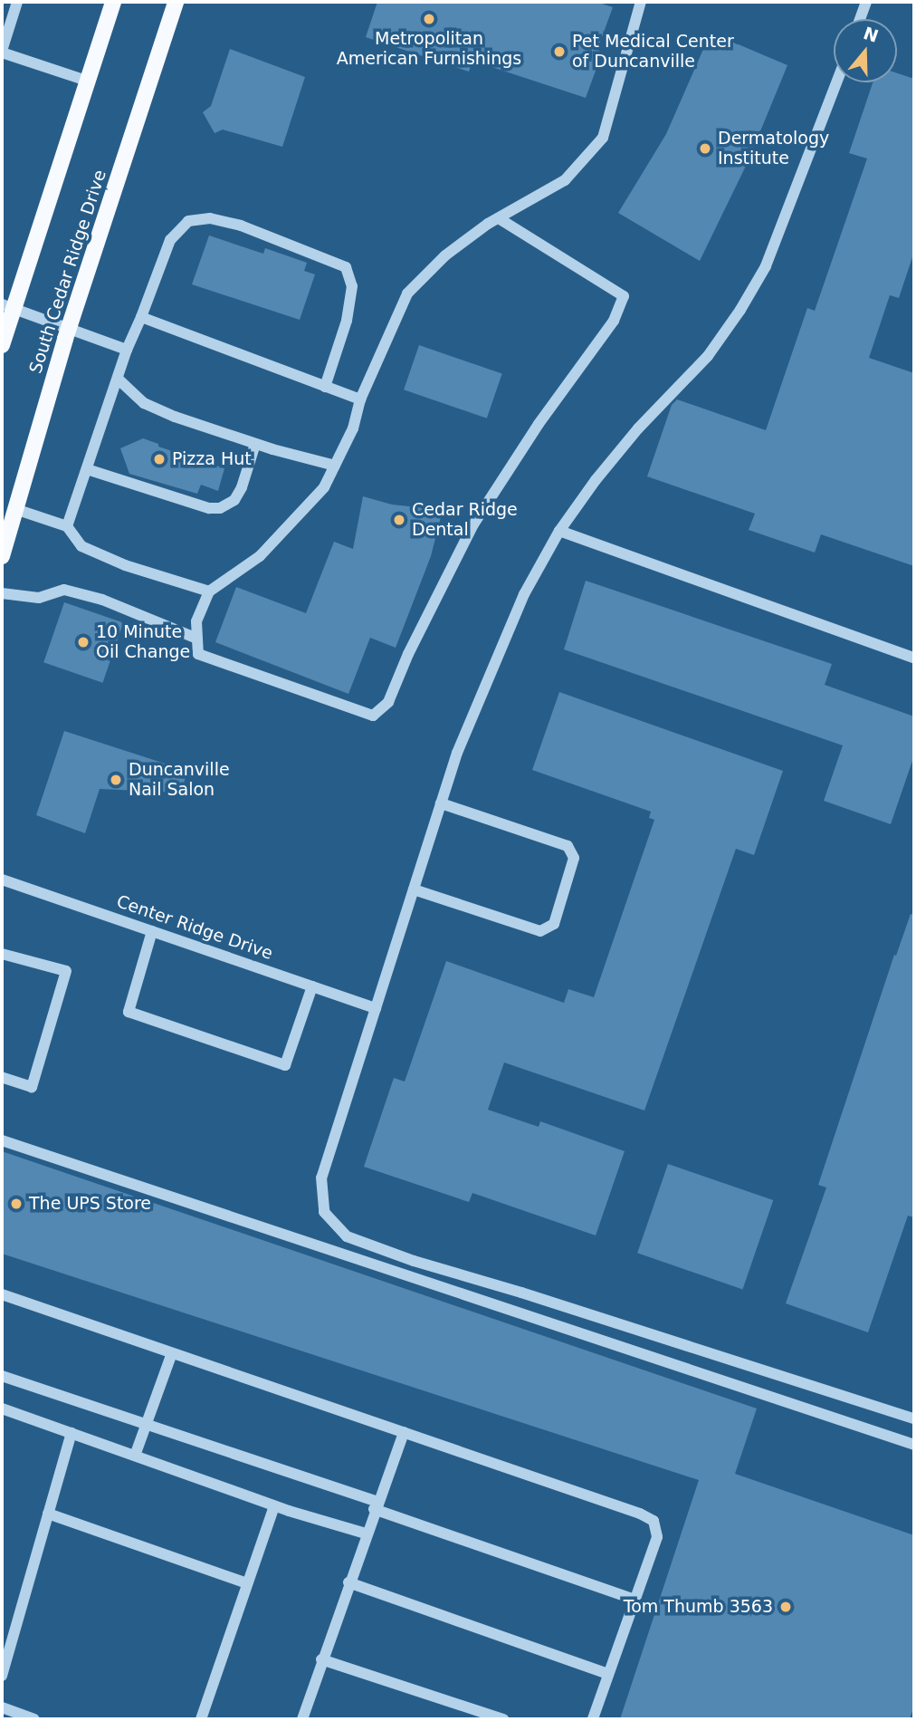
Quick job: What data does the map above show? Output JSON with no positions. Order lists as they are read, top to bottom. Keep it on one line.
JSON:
{"streets":{"main road":["South Cedar Ridge Drive"],"street":["Center Ridge Drive"]},"places":["Metropolitan American Furnishings","Pet Medical Center of Duncanville","Dermatology Institute","Pizza Hut","Cedar Ridge Dental","10 Minute Oil Change","Duncanville Nail Salon","The UPS Store","Tom Thumb 3563"],"north":"top"}
